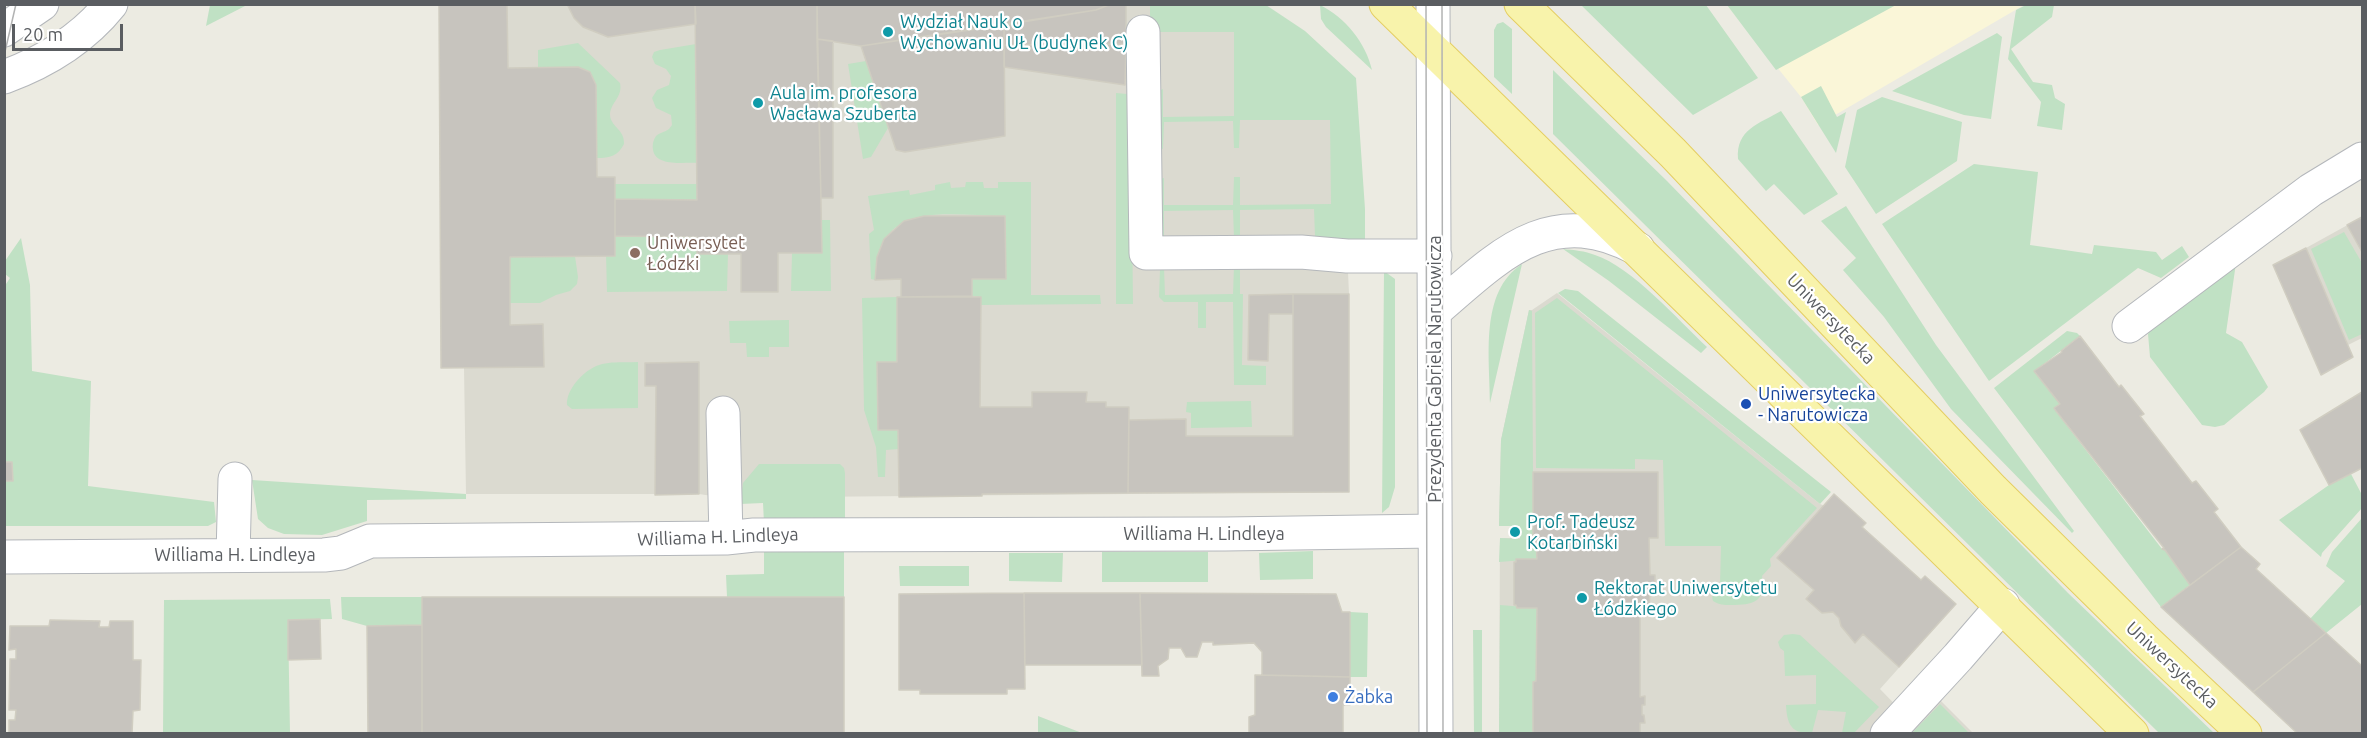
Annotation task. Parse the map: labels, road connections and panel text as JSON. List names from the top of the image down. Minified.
{"streets":{"main road":["Uniwersytecka"],"street":["Prezydenta Gabriela Narutowicza","Williama H. Lindleya"]},"crossings":[["Prezydenta Gabriela Narutowicza","Williama H. Lindleya"]],"places":["Wydział Nauk o Wychowaniu UŁ (budynek C)","Aula im. profesora Wacława Szuberta","Uniwersytet Łódzki","Uniwersytecka - Narutowicza","Prof. Tadeusz Kotarbiński","Rektorat Uniwersytetu Łódzkiego","Żabka"],"scale_bar":"20 m"}
